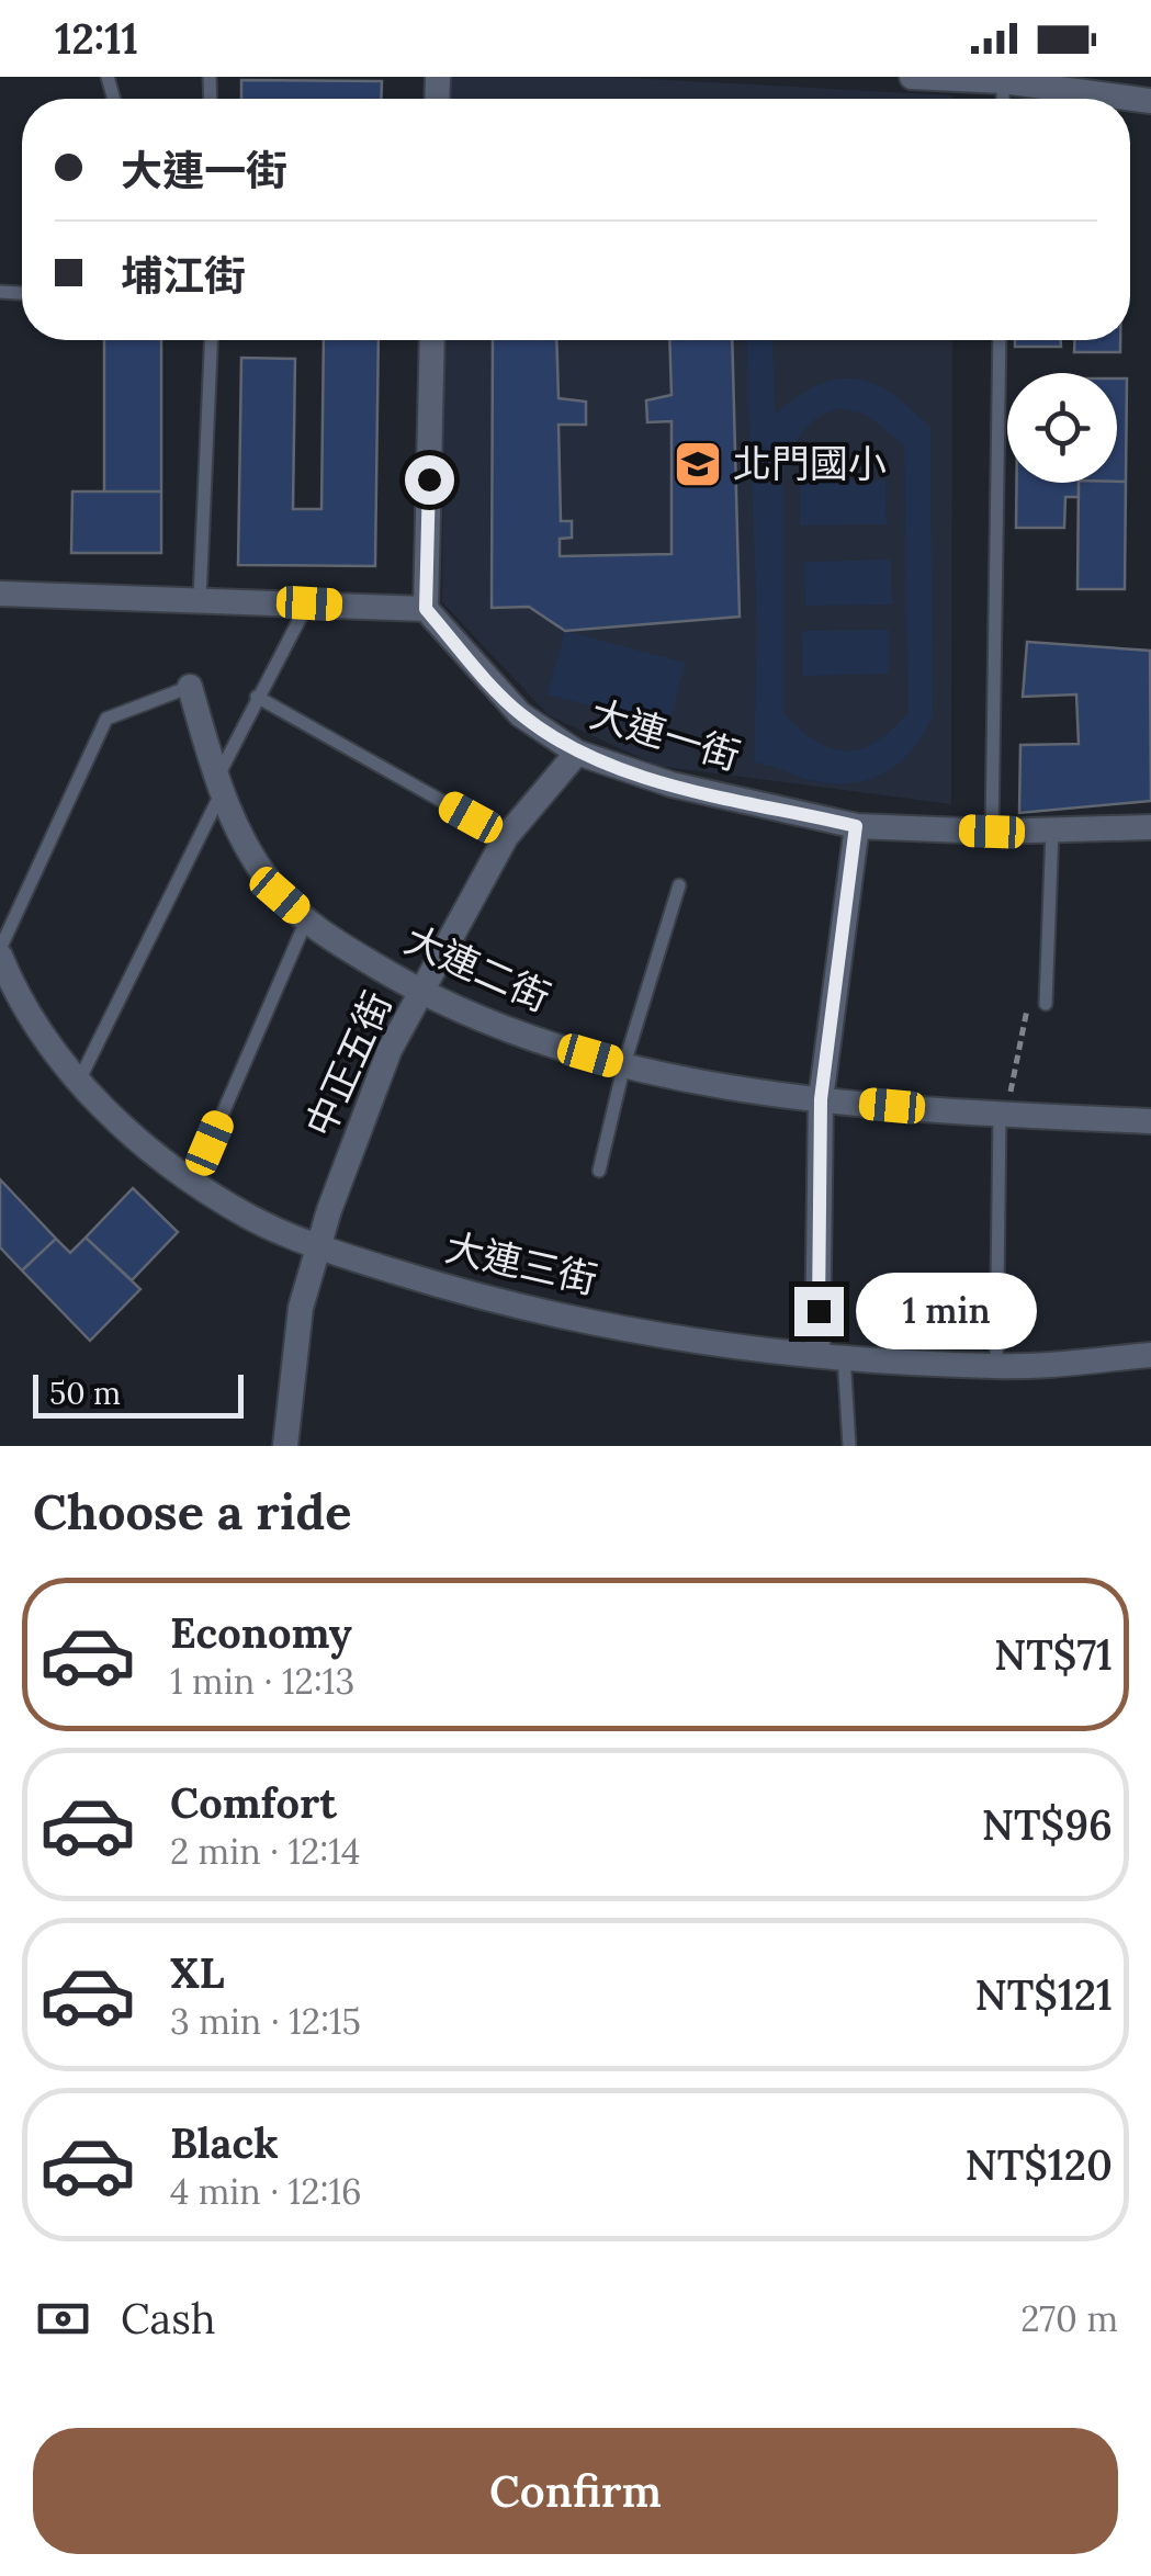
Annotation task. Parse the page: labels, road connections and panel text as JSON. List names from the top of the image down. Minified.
{"streets":{"street":["大連一街","大連二街","中正五街","大連三街"]},"crossings":[["大連一街","中正五街"],["大連二街","中正五街"],["中正五街","大連三街"]],"places":{"school or university":["北門國小"]},"scale_bar":"50 m","page":{"status":"12:11","banner":["大連一街","埔江街"],"bubble":"1 min","scale":"50 m","heading":"Choose a ride","list":[{"name":"Economy","note":"1 min · 12:13","value":"NT$71"},{"name":"Comfort","note":"2 min · 12:14","value":"NT$96"},{"name":"XL","note":"3 min · 12:15","value":"NT$121"},{"name":"Black","note":"4 min · 12:16","value":"NT$120"}],"pay":["Cash","270 m"],"buttons":"Confirm"}}
